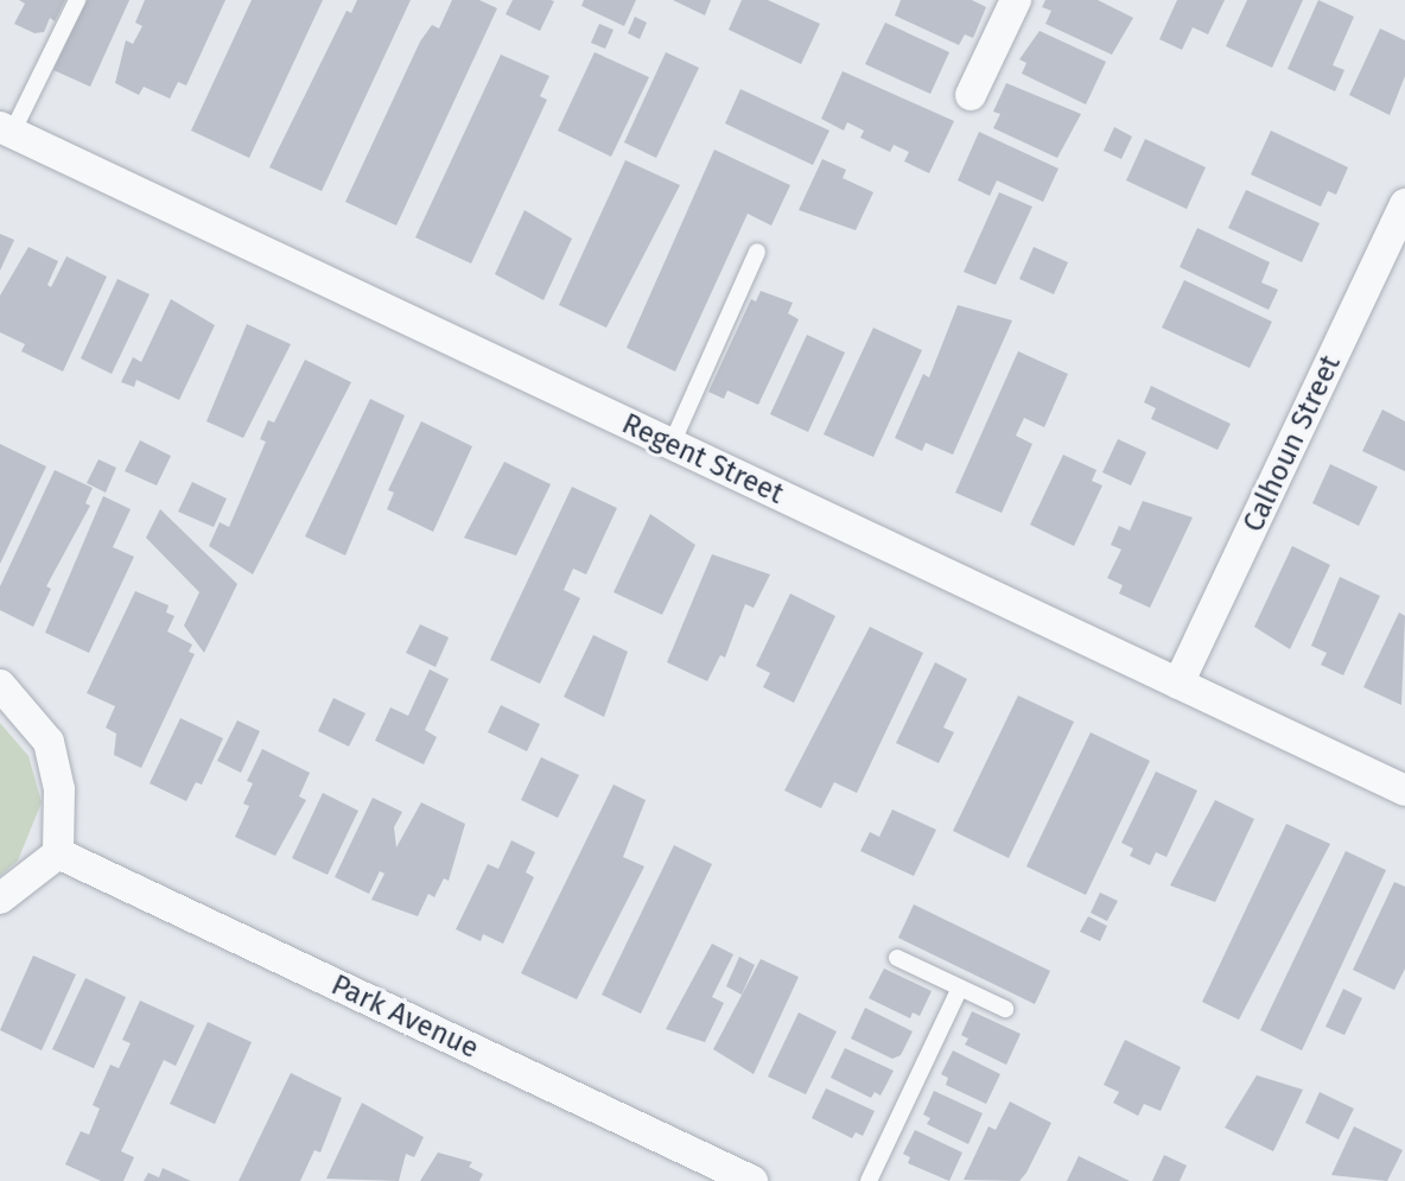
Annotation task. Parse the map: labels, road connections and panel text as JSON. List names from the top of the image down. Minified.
{"streets":{"street":["Calhoun Street","Regent Street","Park Avenue"]},"crossings":[["Calhoun Street","Regent Street"]]}
